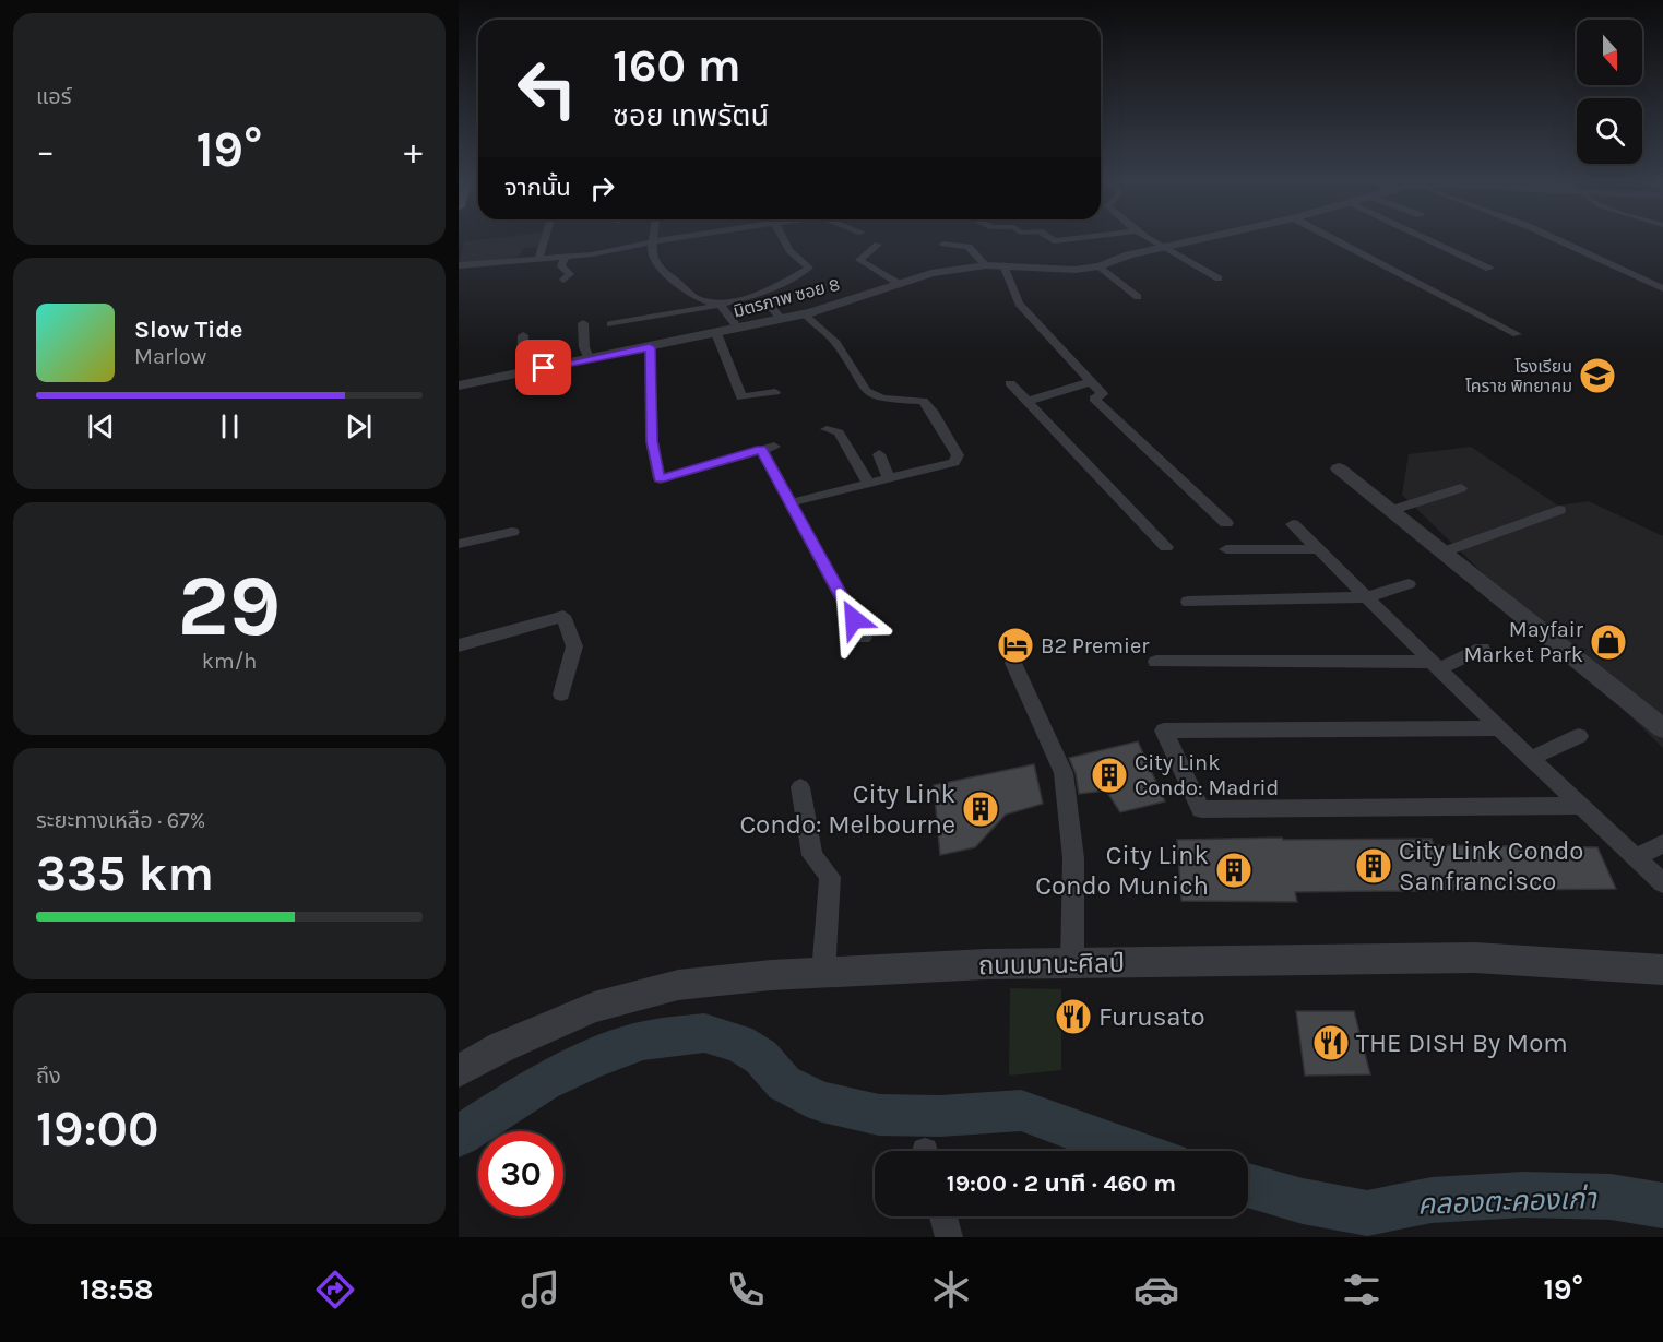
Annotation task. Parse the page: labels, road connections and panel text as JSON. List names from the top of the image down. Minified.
{"streets":{"street":["มิตรภาพ ซอย 8","ถนนมานะศิลป์"]},"water":["คลองตะคองเก่า"],"places":{"school or university":["โรงเรียน โคราช พิทยาคม"],"shop":["Mayfair Market Park"],"hotel":["B2 Premier"],"building":["City Link Condo: Madrid","City Link Condo: Melbourne","City Link Condo Sanfrancisco","City Link Condo Munich"],"restaurant":["Furusato","THE DISH By Mom"]},"north":"bottom","page":{"tile":["แอร์",["29","km/h"],["ระยะทางเหลือ · 67%","335 km"],["ถึง","19:00"]],"turn":["160 m","ซอย เทพรัตน์"],"heat":["−","19°","+"],"then":"จากนั้น","song":["Slow Tide","Marlow"],"limit":"30","trip":"19:00 · 2 นาที · 460 m","tabs":["18:58","19°"]}}
